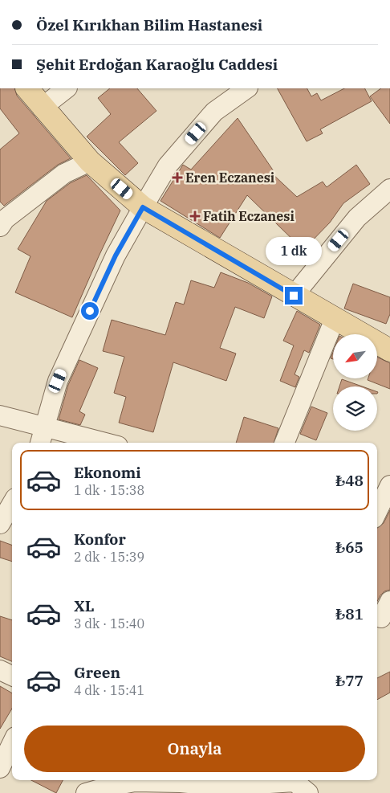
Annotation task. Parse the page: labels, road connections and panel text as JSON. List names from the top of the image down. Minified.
{"places":{"health":["Eren Eczanesi","Fatih Eczanesi"]},"north":"bottom left","page":{"banner":["Özel Kırıkhan Bilim Hastanesi","Şehit Erdoğan Karaoğlu Caddesi"],"bubble":"1 dk","list":[{"name":"Ekonomi","note":"1 dk · 15:38","value":"₺48"},{"name":"Konfor","note":"2 dk · 15:39","value":"₺65"},{"name":"XL","note":"3 dk · 15:40","value":"₺81"},{"name":"Green","note":"4 dk · 15:41","value":"₺77"}],"buttons":"Onayla"}}
